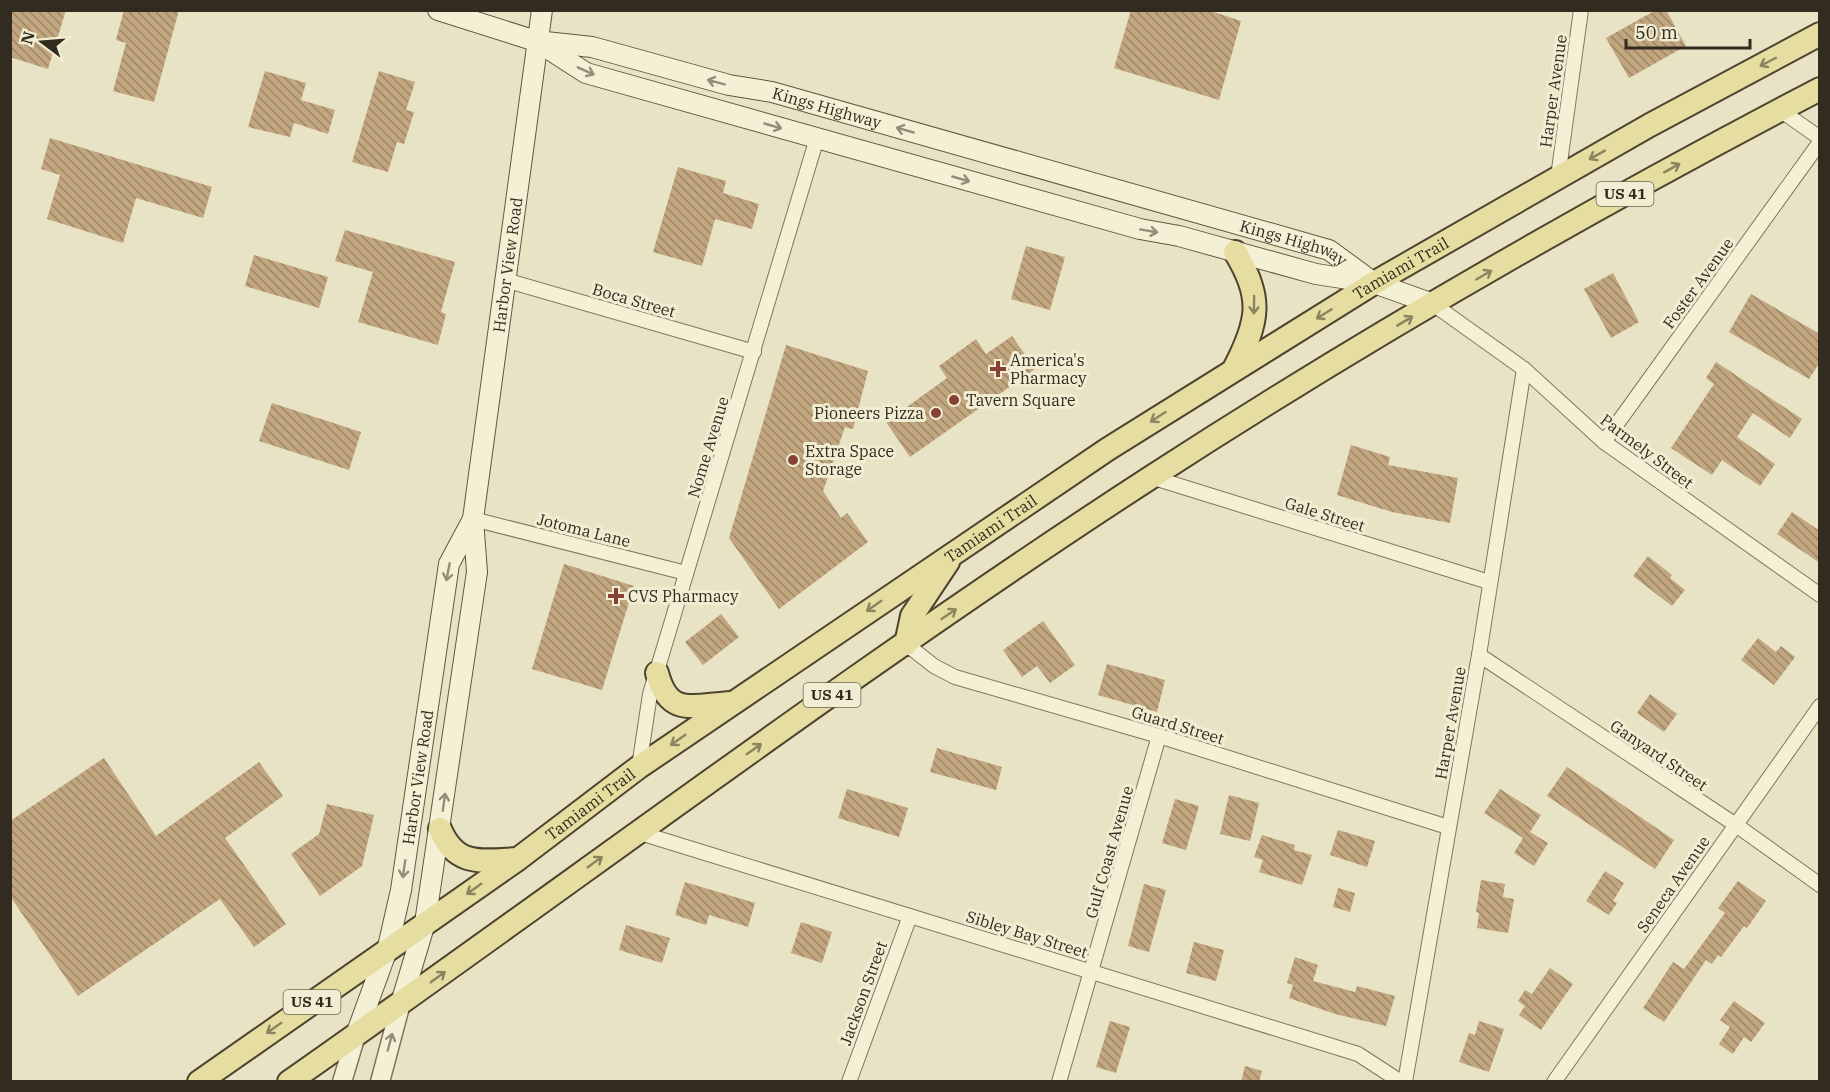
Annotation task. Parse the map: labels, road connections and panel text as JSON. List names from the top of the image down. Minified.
{"streets":{"main road":["Kings Highway","US 41","Harbor View Road","Tamiami Trail"],"street":["Harper Avenue","Foster Avenue","Boca Street","Nome Avenue","Parmely Street","Gale Street","Jotoma Lane","Guard Street","Ganyard Street","Gulf Coast Avenue","Seneca Avenue","Sibley Bay Street","Jackson Street"]},"crossings":[["Harper Avenue","Tamiami Trail"],["Harper Avenue","Parmely Street"],["Harper Avenue","Gale Street"],["Harper Avenue","Guard Street"],["Harper Avenue","Ganyard Street"],["Harper Avenue","Sibley Bay Street"],["Kings Highway","Harbor View Road"],["Kings Highway","Tamiami Trail"],["Kings Highway","Nome Avenue"],["US 41","Harbor View Road"],["US 41","Parmely Street"],["US 41","Gale Street"],["US 41","Guard Street"],["US 41","Sibley Bay Street"],["Harbor View Road","Tamiami Trail"],["Harbor View Road","Boca Street"],["Harbor View Road","Jotoma Lane"],["Tamiami Trail","Nome Avenue"],["Foster Avenue","Parmely Street"],["Boca Street","Nome Avenue"],["Nome Avenue","Jotoma Lane"],["Guard Street","Gulf Coast Avenue"],["Ganyard Street","Seneca Avenue"],["Gulf Coast Avenue","Sibley Bay Street"],["Sibley Bay Street","Jackson Street"]],"places":{"health":["America's Pharmacy","CVS Pharmacy"],"other":["Tavern Square","Pioneers Pizza","Extra Space Storage"]},"scale_bar":"50 m","north":"left"}
